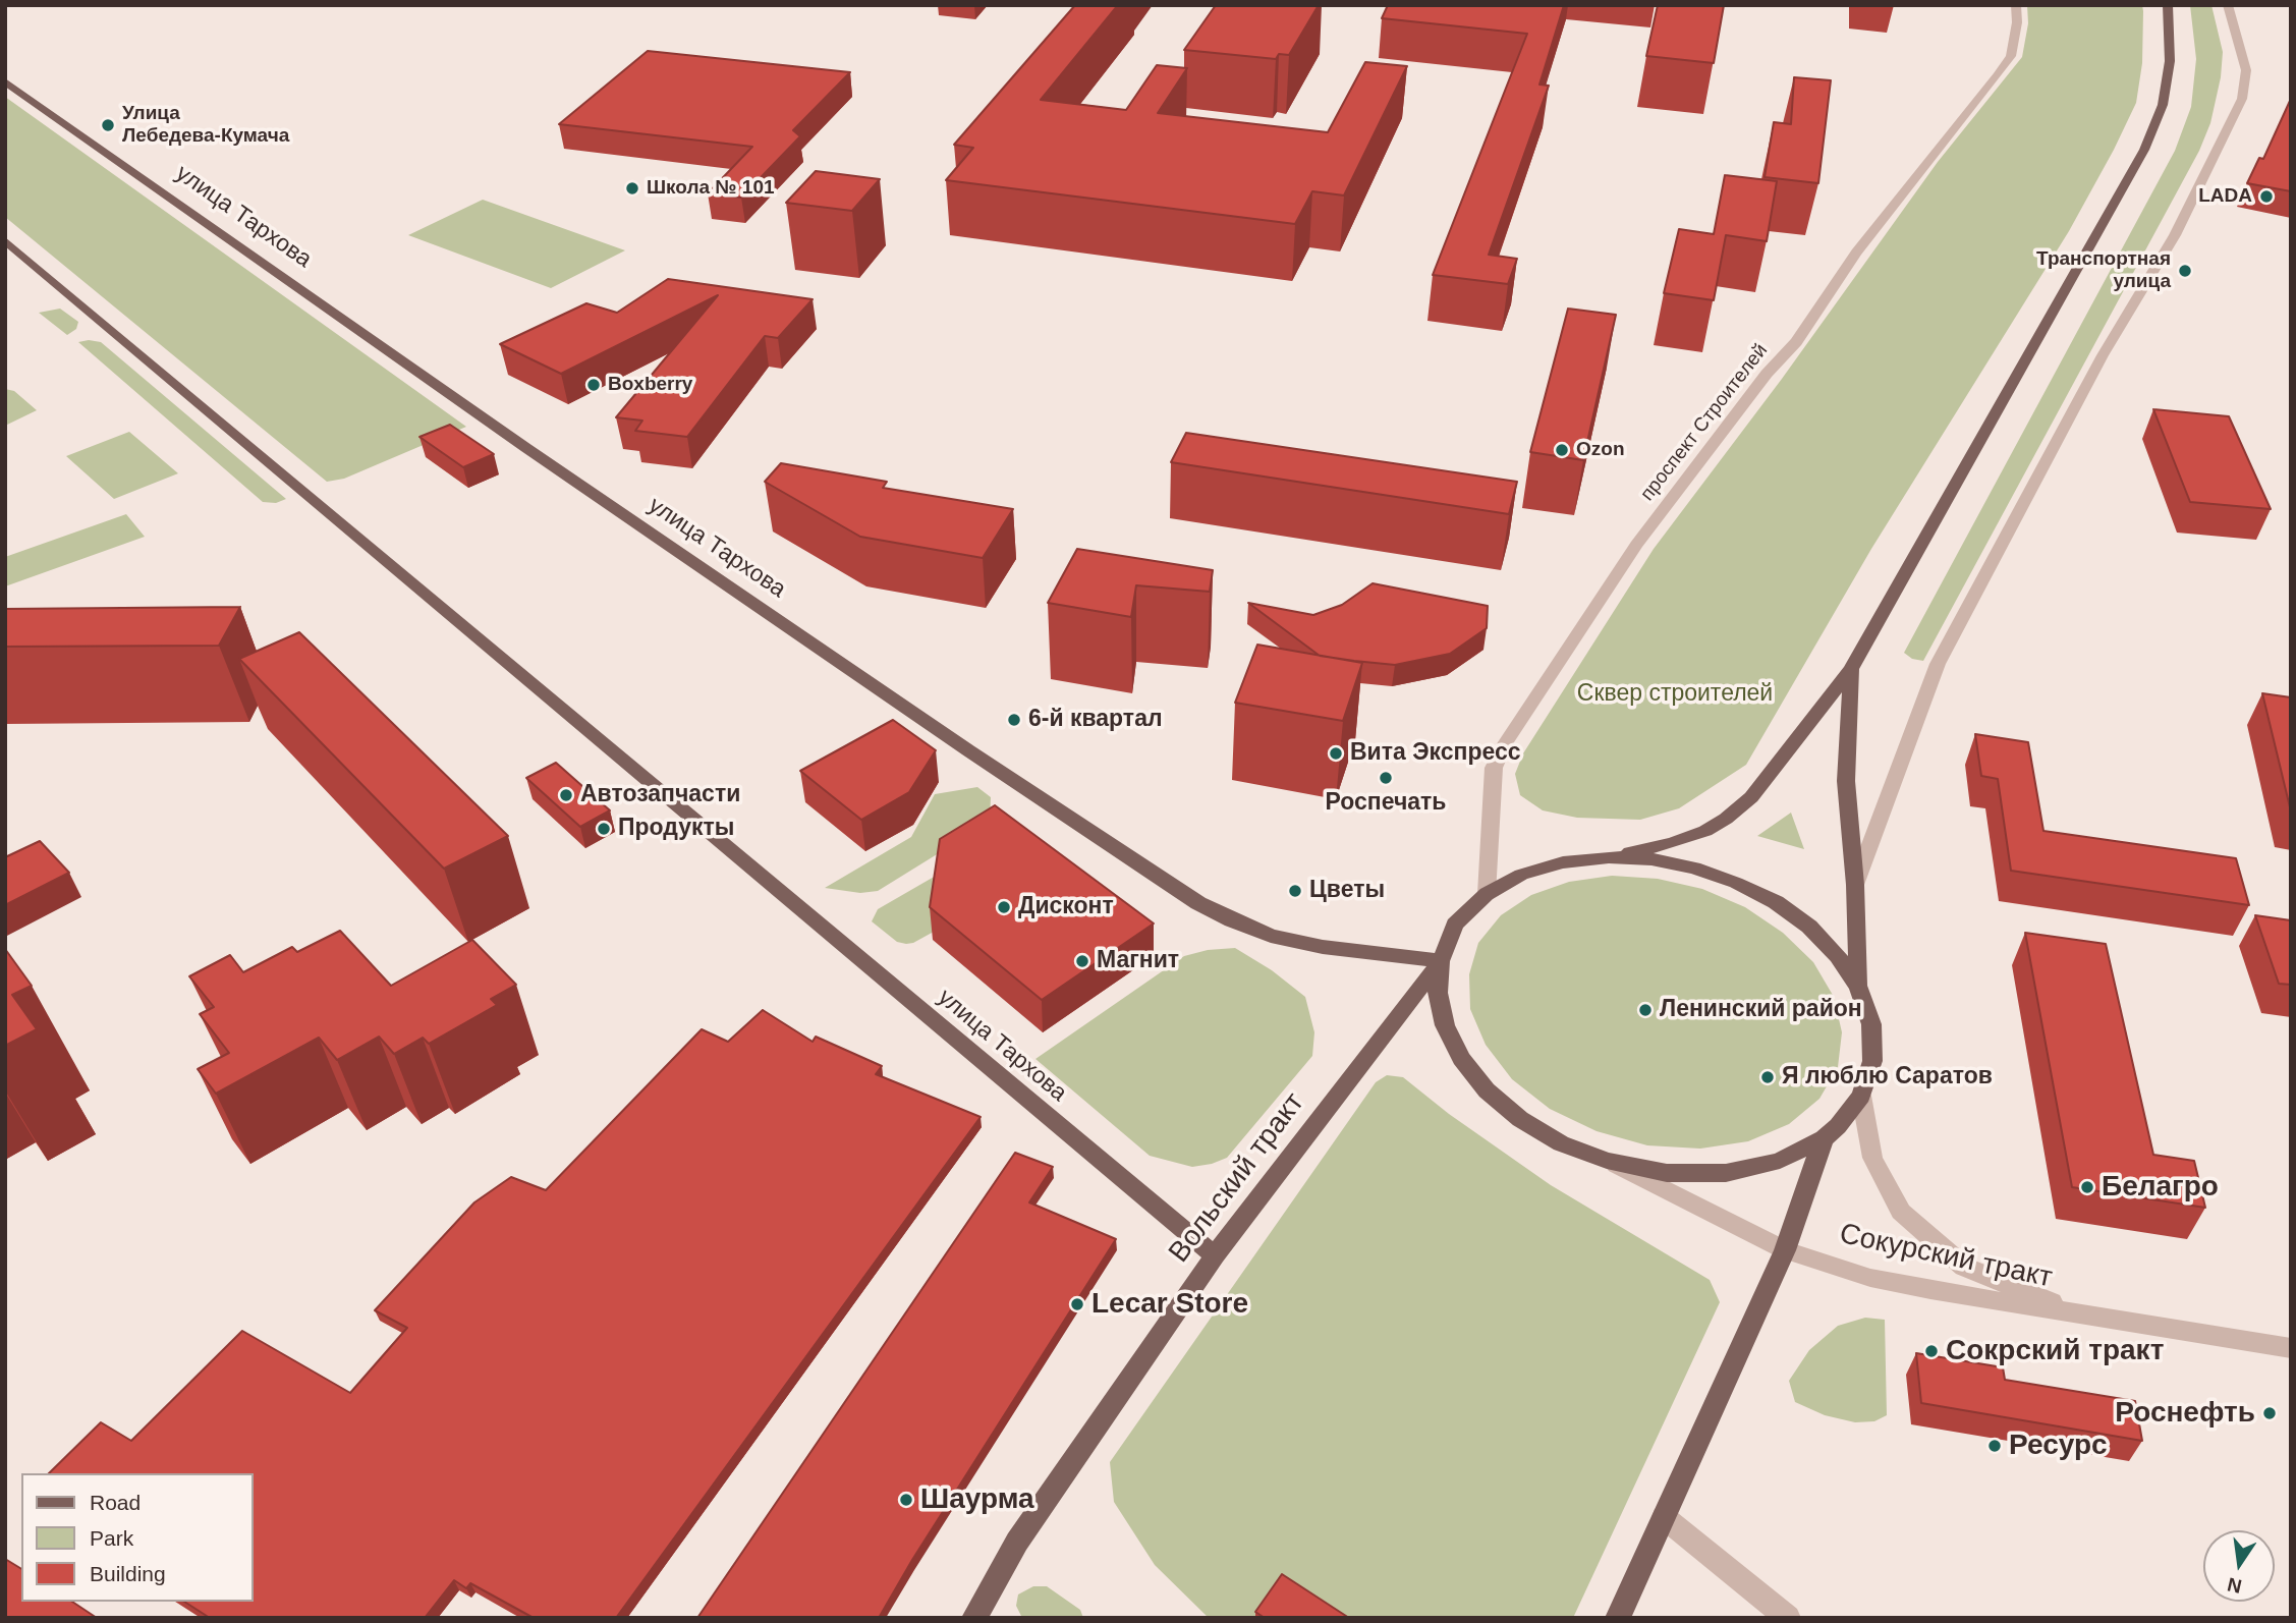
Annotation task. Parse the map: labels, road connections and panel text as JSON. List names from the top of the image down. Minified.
{"streets":{"main road":["улица Тархова","Вольский тракт"],"street":["проспект Строителей","Сокурский тракт"]},"crossings":[["улица Тархова","Вольский тракт"]],"parks":["Cквер cтроителей"],"places":["Улица Лебедева-Кумача","Школа № 101","LADA","Транспортная улица","Boxberry","Ozon","6-й квартал","Вита Экспресс","Роспечать","Автозапчасти","Продукты","Цветы","Дисконт","Магнит","Ленинский район","Я люблю Саратов","Белагро","Lecar Store","Сокрский тракт","Роснефть","Ресурс","Шаурма"],"legend":["Road","Park","Building"],"north":"bottom"}
